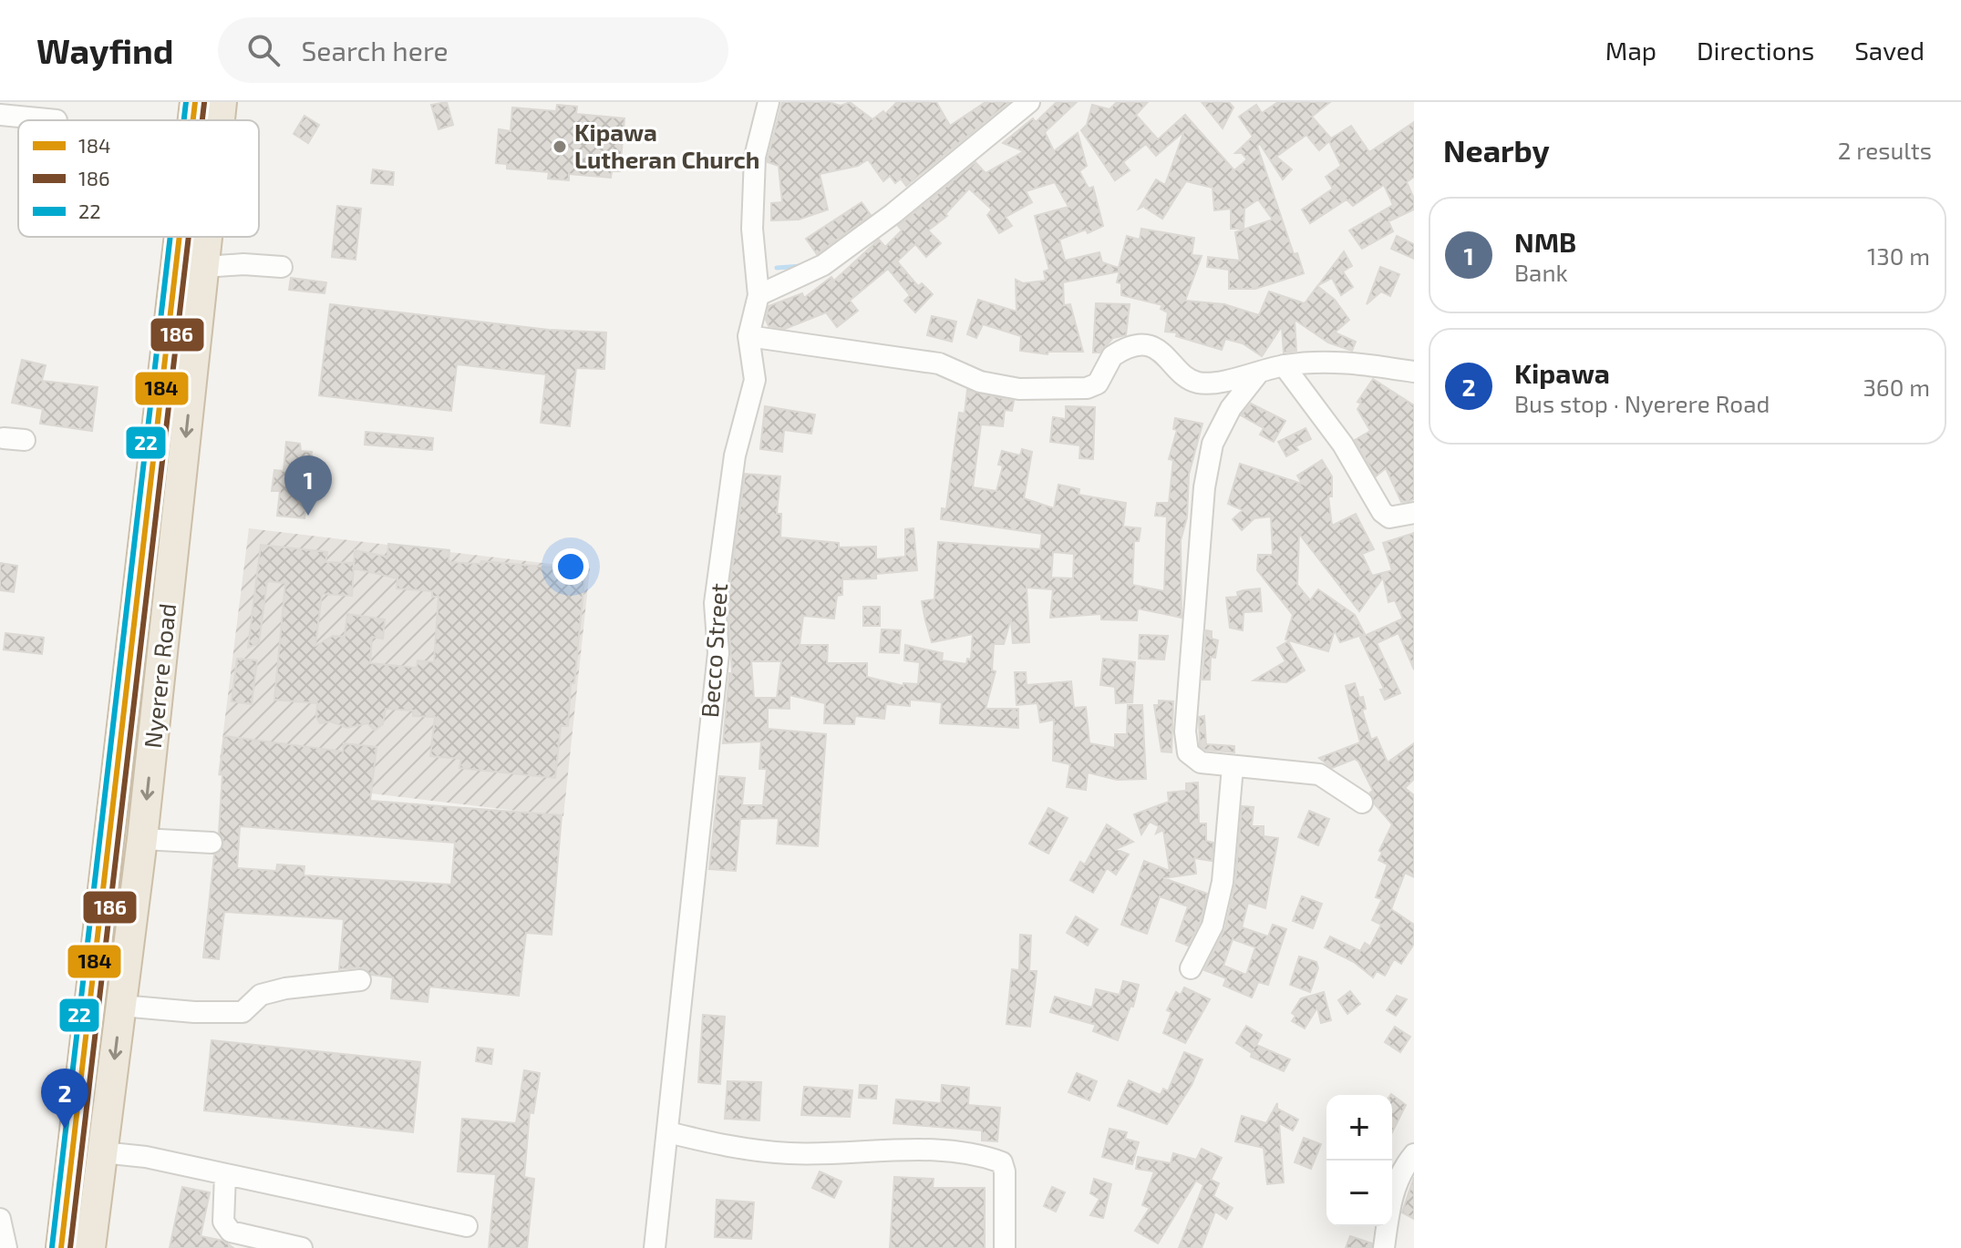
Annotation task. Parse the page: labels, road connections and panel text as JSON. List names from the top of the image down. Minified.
{"streets":{"highway":["Nyerere Road"],"street":["Becco Street"]},"places":["Kipawa Lutheran Church"],"lines":["transit line 184","transit line 22","transit line 186"],"legend":["184","186","22"],"page":{"header":"Wayfind","search":"Search here","nav":["Map","Directions","Saved"],"heading":["Nearby","2 results"],"list":[{"mark":"1","name":"NMB","note":"Bank","value":"130 m"},{"mark":"2","name":"Kipawa","note":"Bus stop · Nyerere Road","value":"360 m"}],"pins":["1","2"],"map_buttons":["+","−"]}}
